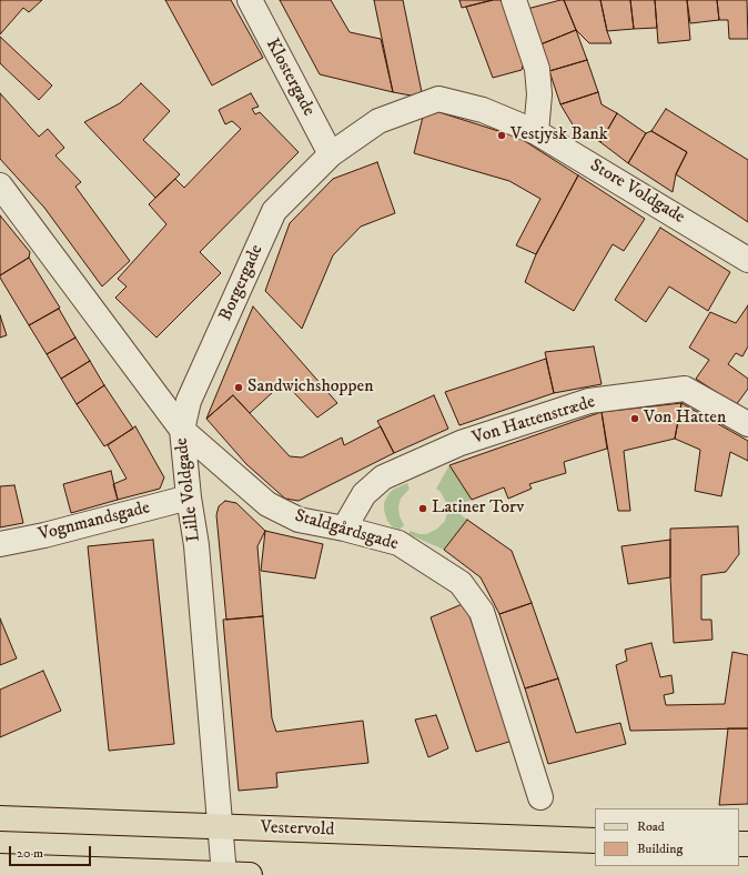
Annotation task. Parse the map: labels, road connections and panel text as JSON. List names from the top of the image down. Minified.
{"streets":{"main road":["Vestervold"],"street":["Klostergade","Store Voldgade","Borgergade","Von Hattenstræde","Lille Voldgade","Vognmandsgade","Staldgårdsgade"]},"crossings":[["Klostergade","Store Voldgade"],["Klostergade","Borgergade"],["Store Voldgade","Borgergade"],["Borgergade","Lille Voldgade"],["Borgergade","Staldgårdsgade"],["Von Hattenstræde","Staldgårdsgade"],["Lille Voldgade","Vognmandsgade"],["Lille Voldgade","Staldgårdsgade"],["Lille Voldgade","Vestervold"]],"places":["Vestjysk Bank","Sandwichshoppen","Von Hatten","Latiner Torv"],"legend":["Road","Building"],"scale_bar":"20 m"}
